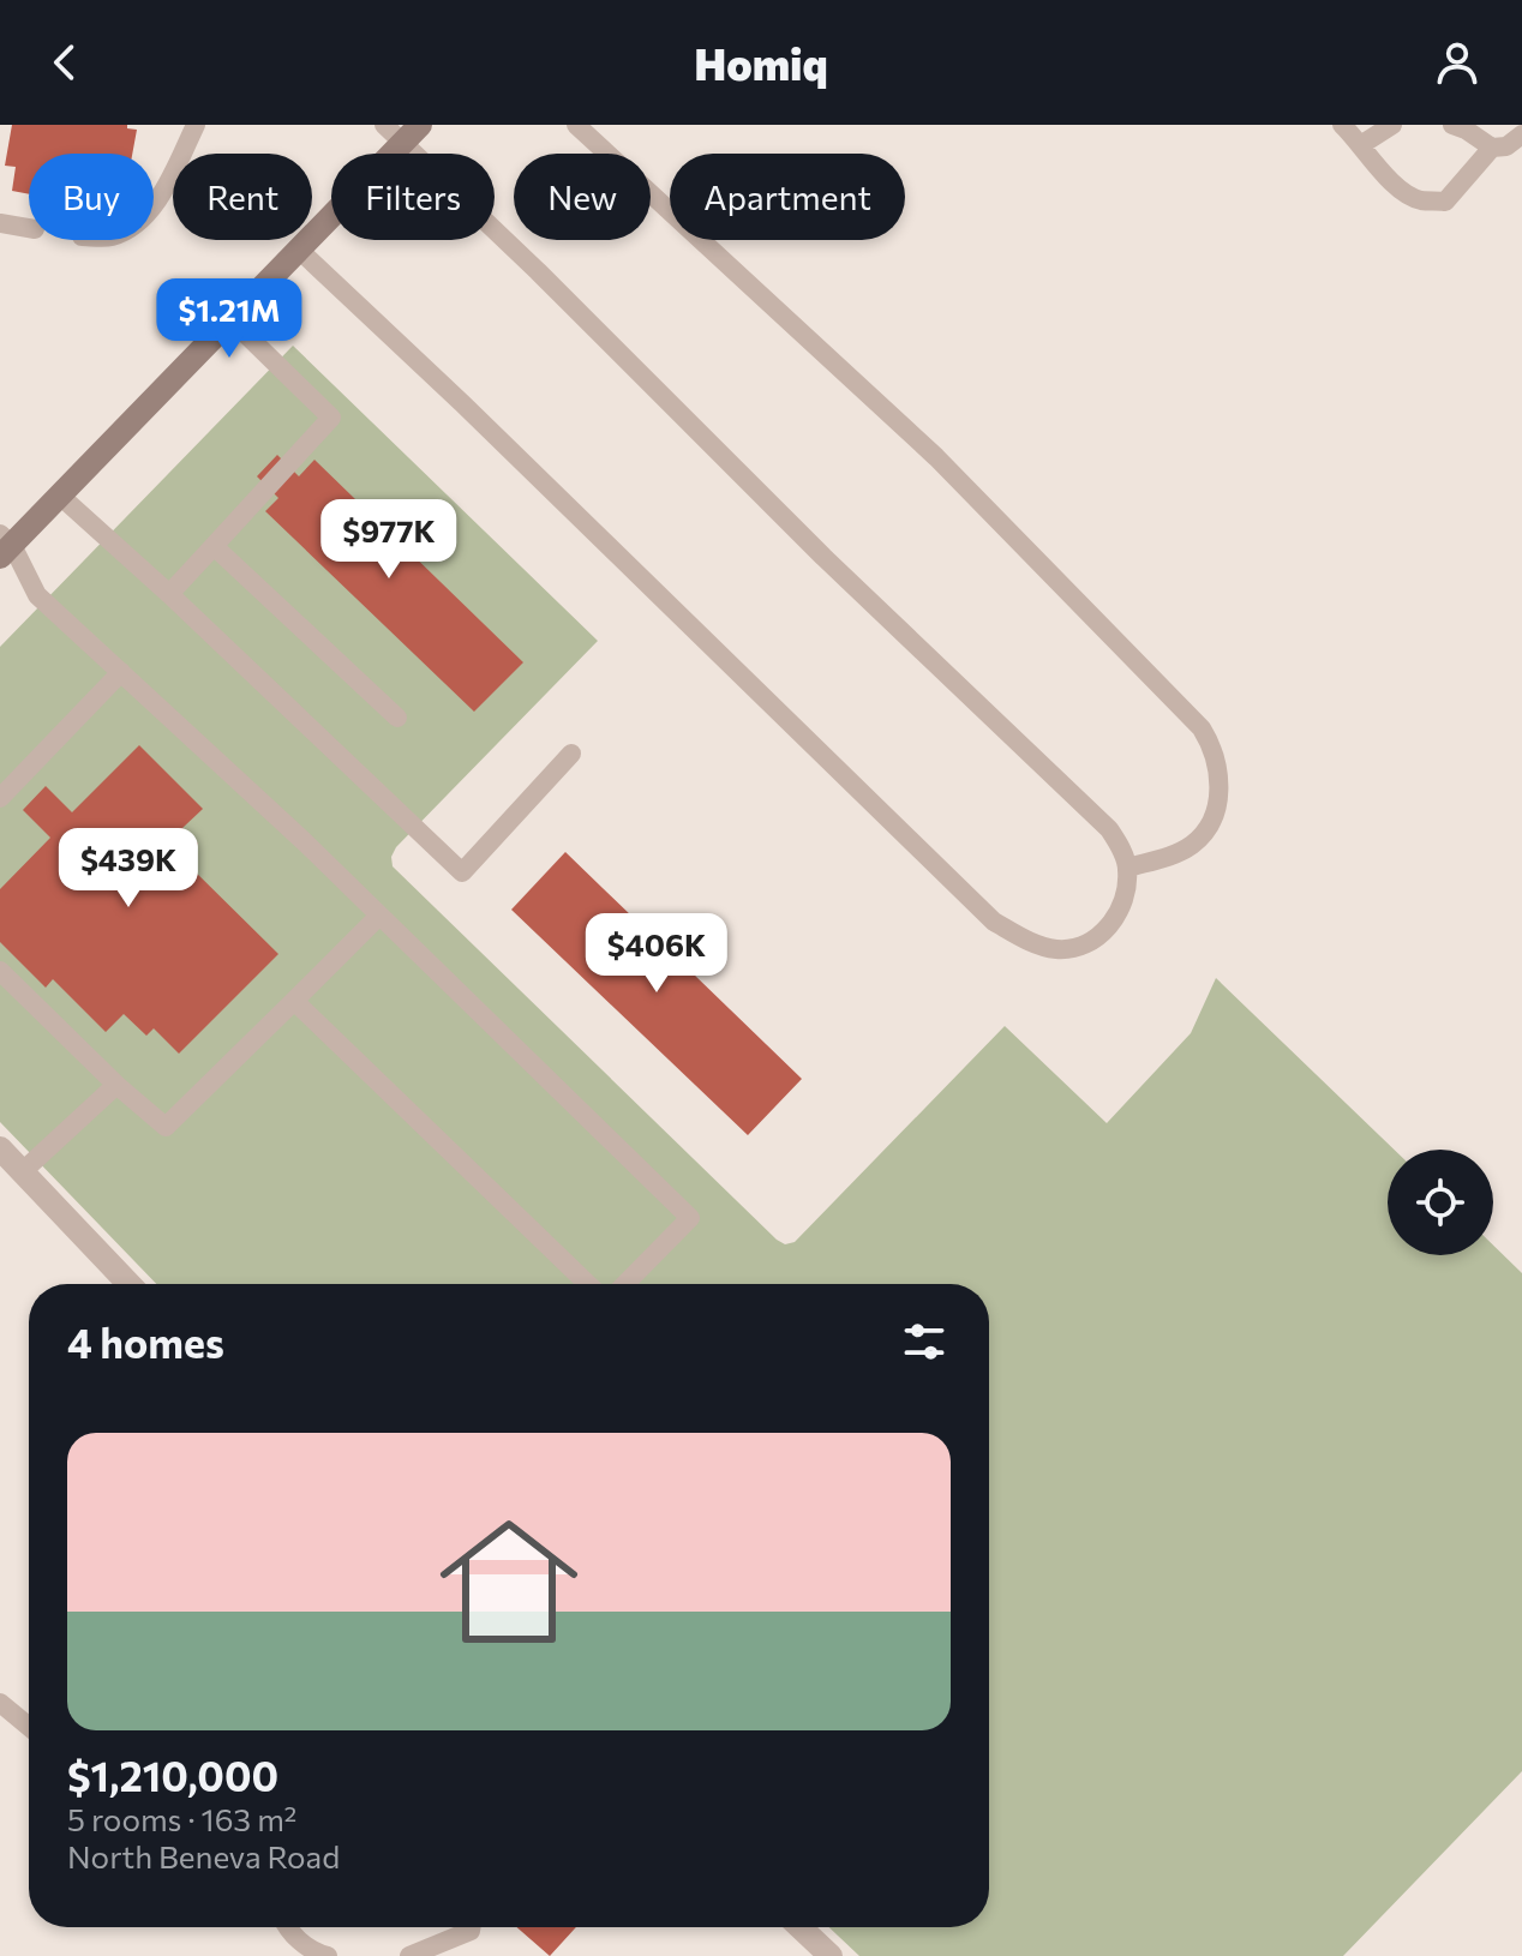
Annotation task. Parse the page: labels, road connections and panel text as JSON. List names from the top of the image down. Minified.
{"page":{"header":"Homiq","chip":["Buy","Rent","Filters","New","Apartment"],"price":["$1.21M","$977K","$439K","$406K"],"heading":"4 homes","list":[{"name":"$1,210,000","note":"5 rooms · 163 m² · North Beneva Road"}]}}
